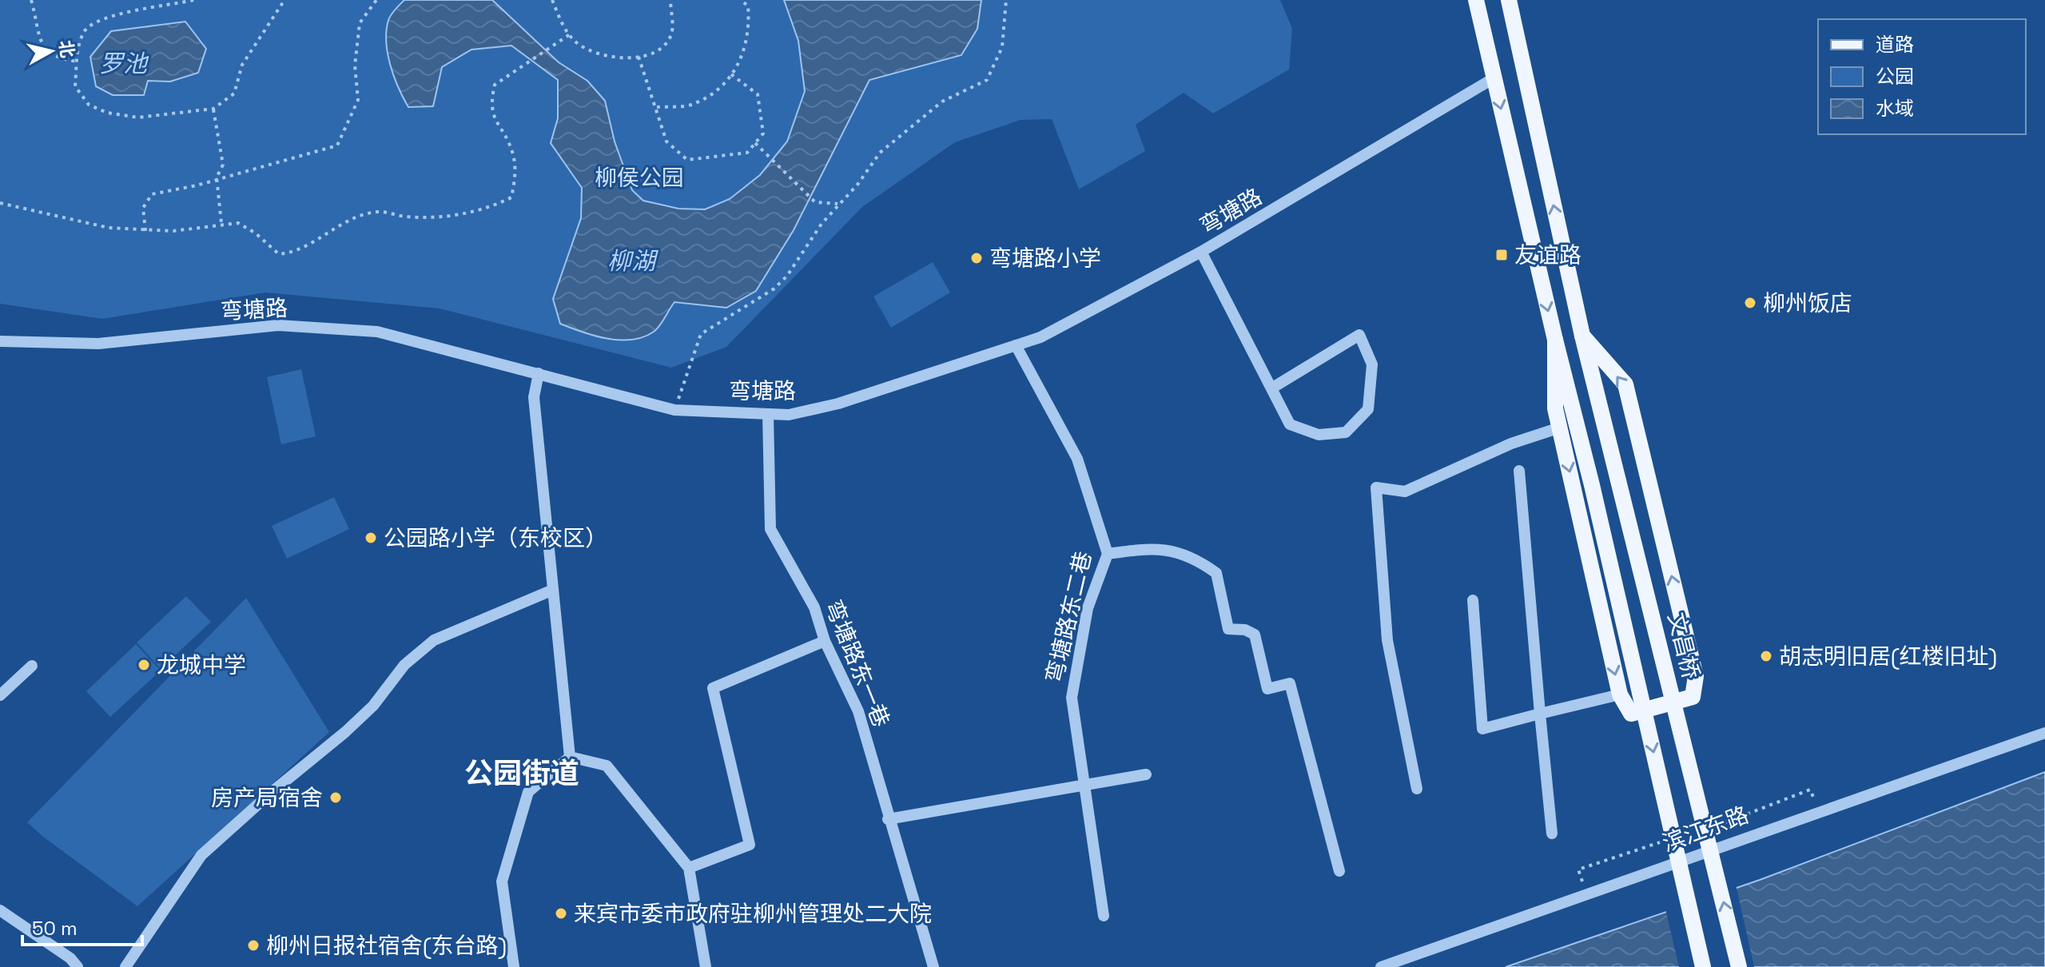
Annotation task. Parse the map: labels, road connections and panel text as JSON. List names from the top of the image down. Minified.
{"streets":{"main road":["文昌桥"],"street":["弯塘路","弯塘路东二巷","弯塘路东一巷","滨江东路"]},"crossings":[["弯塘路","弯塘路东二巷"],["弯塘路","弯塘路东一巷"]],"districts":["公园街道"],"water":["罗池","柳湖"],"parks":["柳侯公园"],"places":{"transit":["友谊路"],"other":["弯塘路小学","柳州饭店","公园路小学（东校区）","胡志明旧居(红楼旧址)","龙城中学","房产局宿舍","来宾市委市政府驻柳州管理处二大院","柳州日报社宿舍(东台路)"]},"legend":["道路","公园","水域"],"scale_bar":"50 m","north":"right"}
